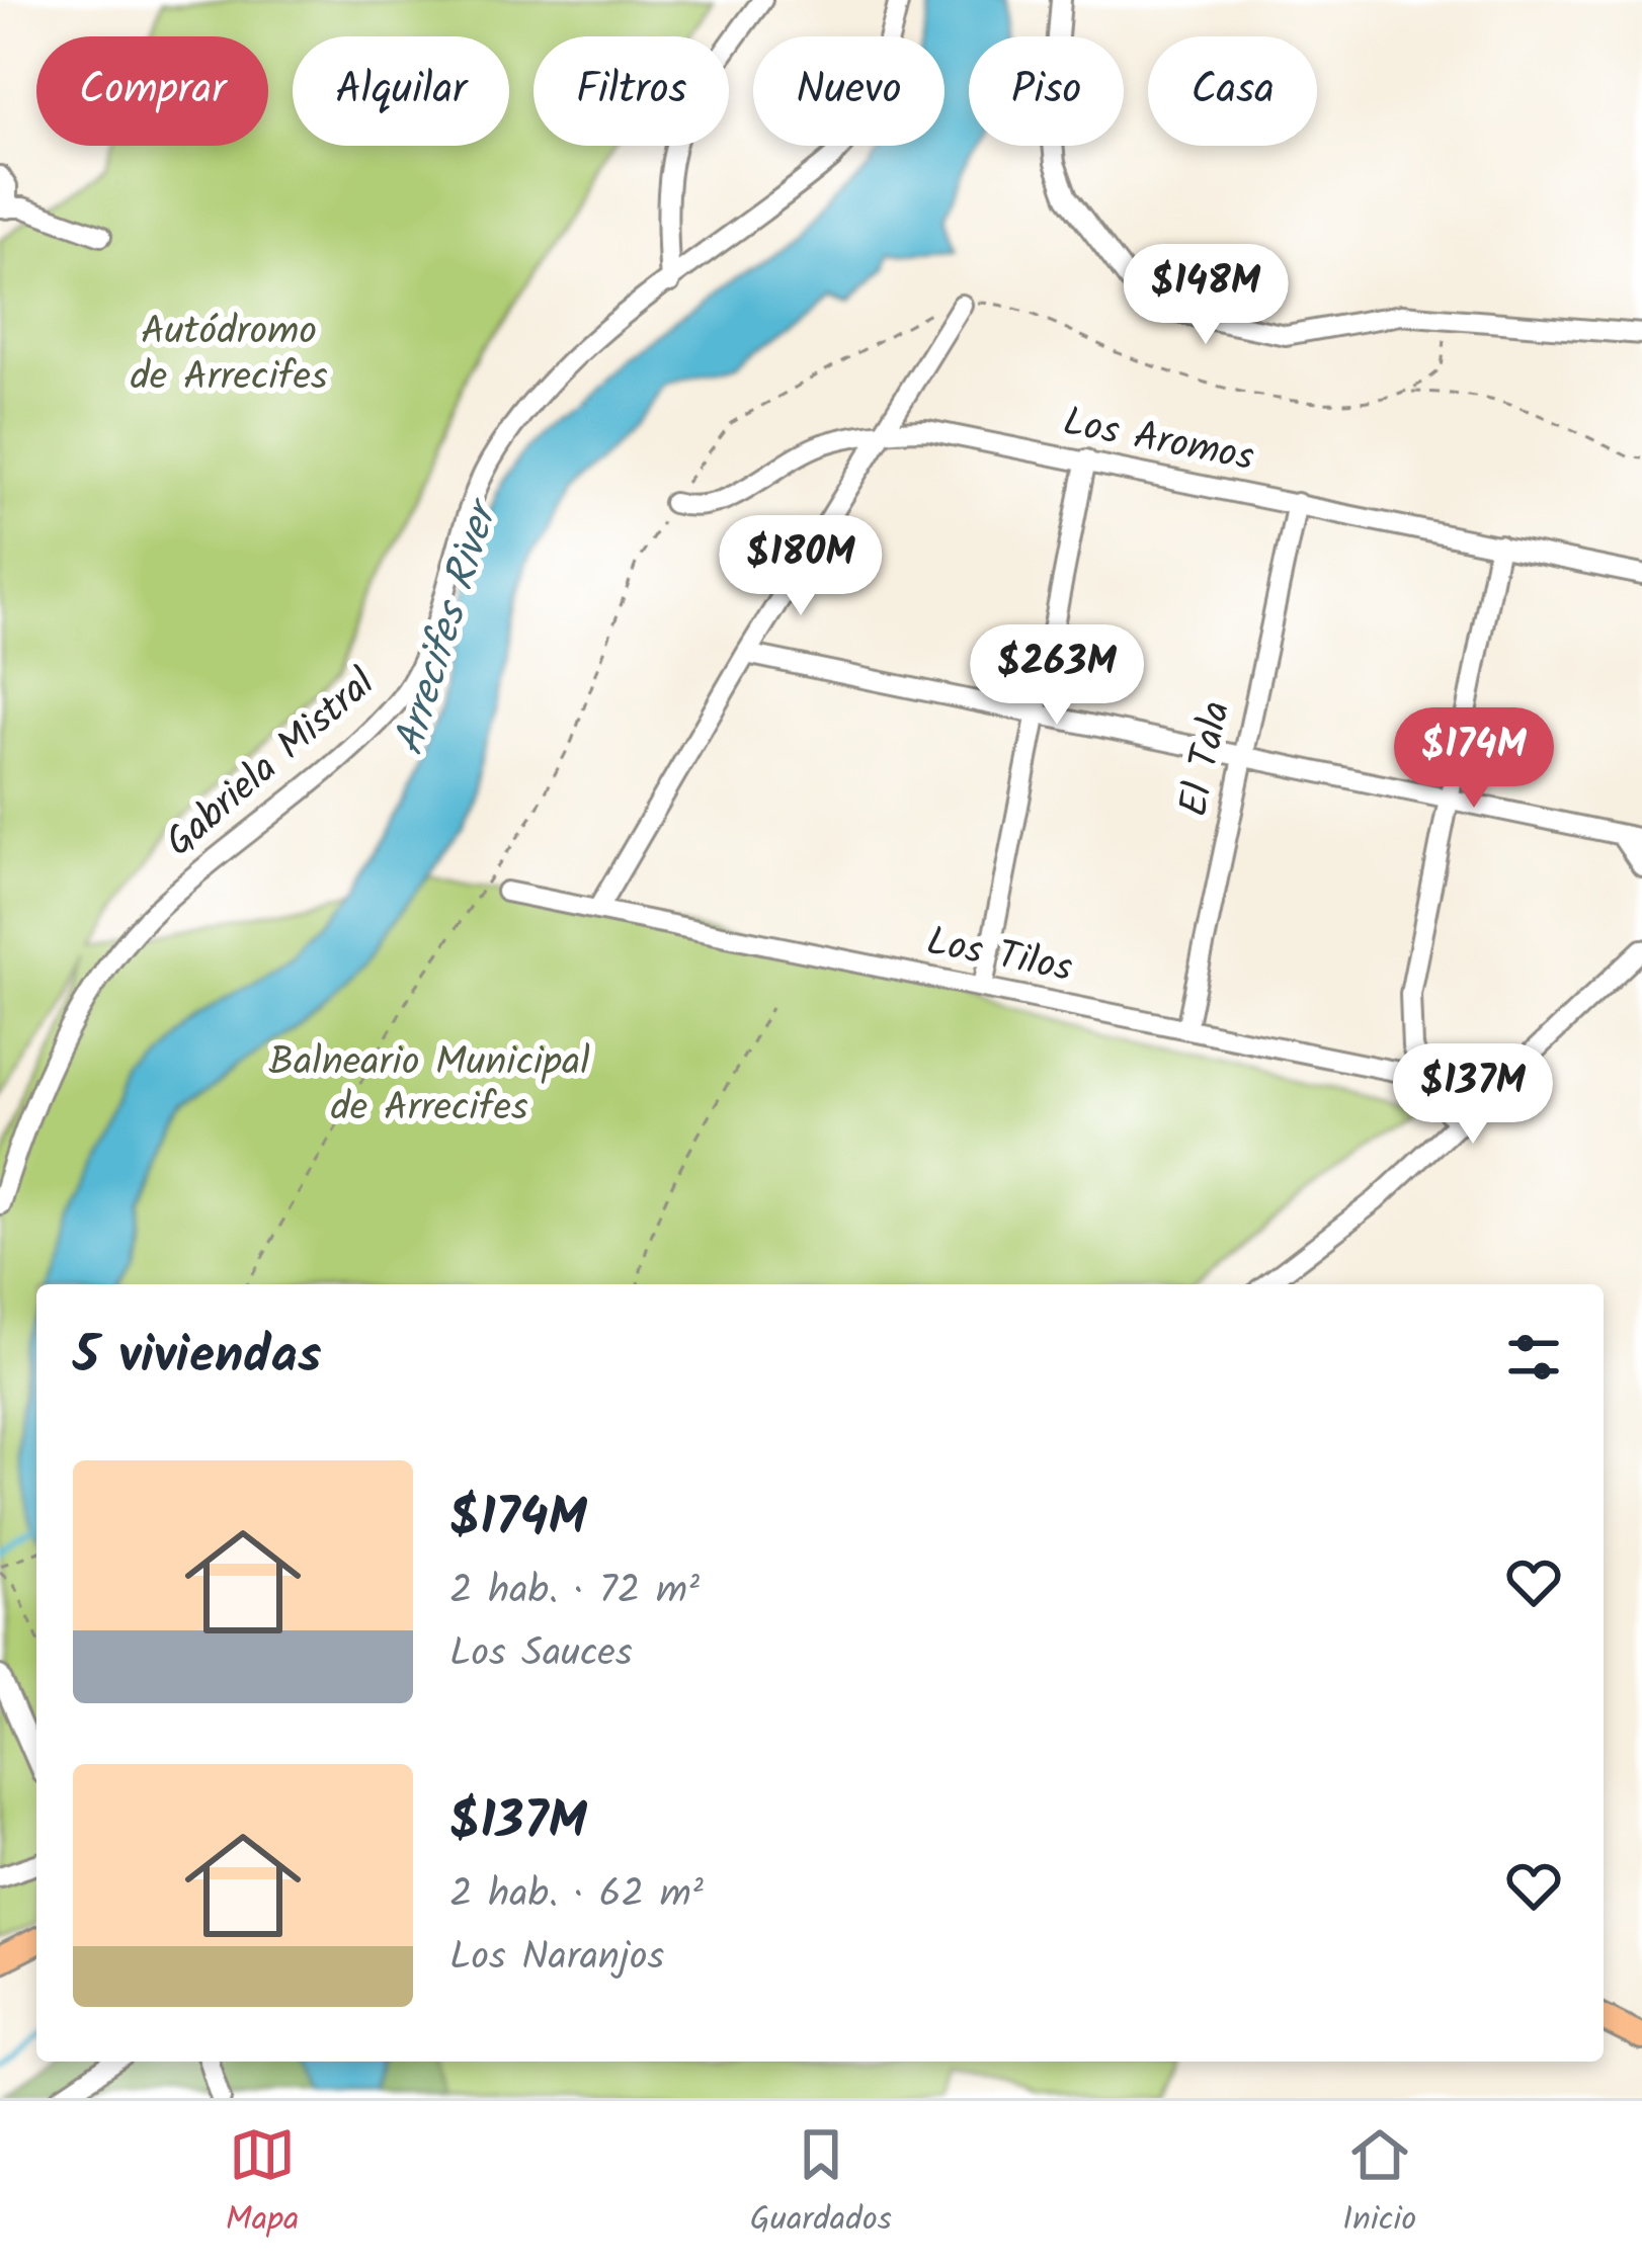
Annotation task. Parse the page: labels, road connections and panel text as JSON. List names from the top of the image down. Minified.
{"streets":{"street":["Los Aromos","El Tala","Gabriela Mistral","Los Tilos"]},"crossings":[["Los Aromos","El Tala"],["El Tala","Los Tilos"]],"water":["Arrecifes River"],"parks":["Autódromo de Arrecifes","Balneario Municipal de Arrecifes"],"page":{"chip":["Comprar","Alquilar","Filtros","Nuevo","Piso","Casa"],"price":["$148M","$180M","$263M","$174M","$137M"],"heading":"5 viviendas","list":[{"name":"$174M","note":"2 hab. · 72 m² · Los Sauces"},{"name":"$137M","note":"2 hab. · 62 m² · Los Naranjos"}],"tabs":["Mapa","Guardados","Inicio"]}}
